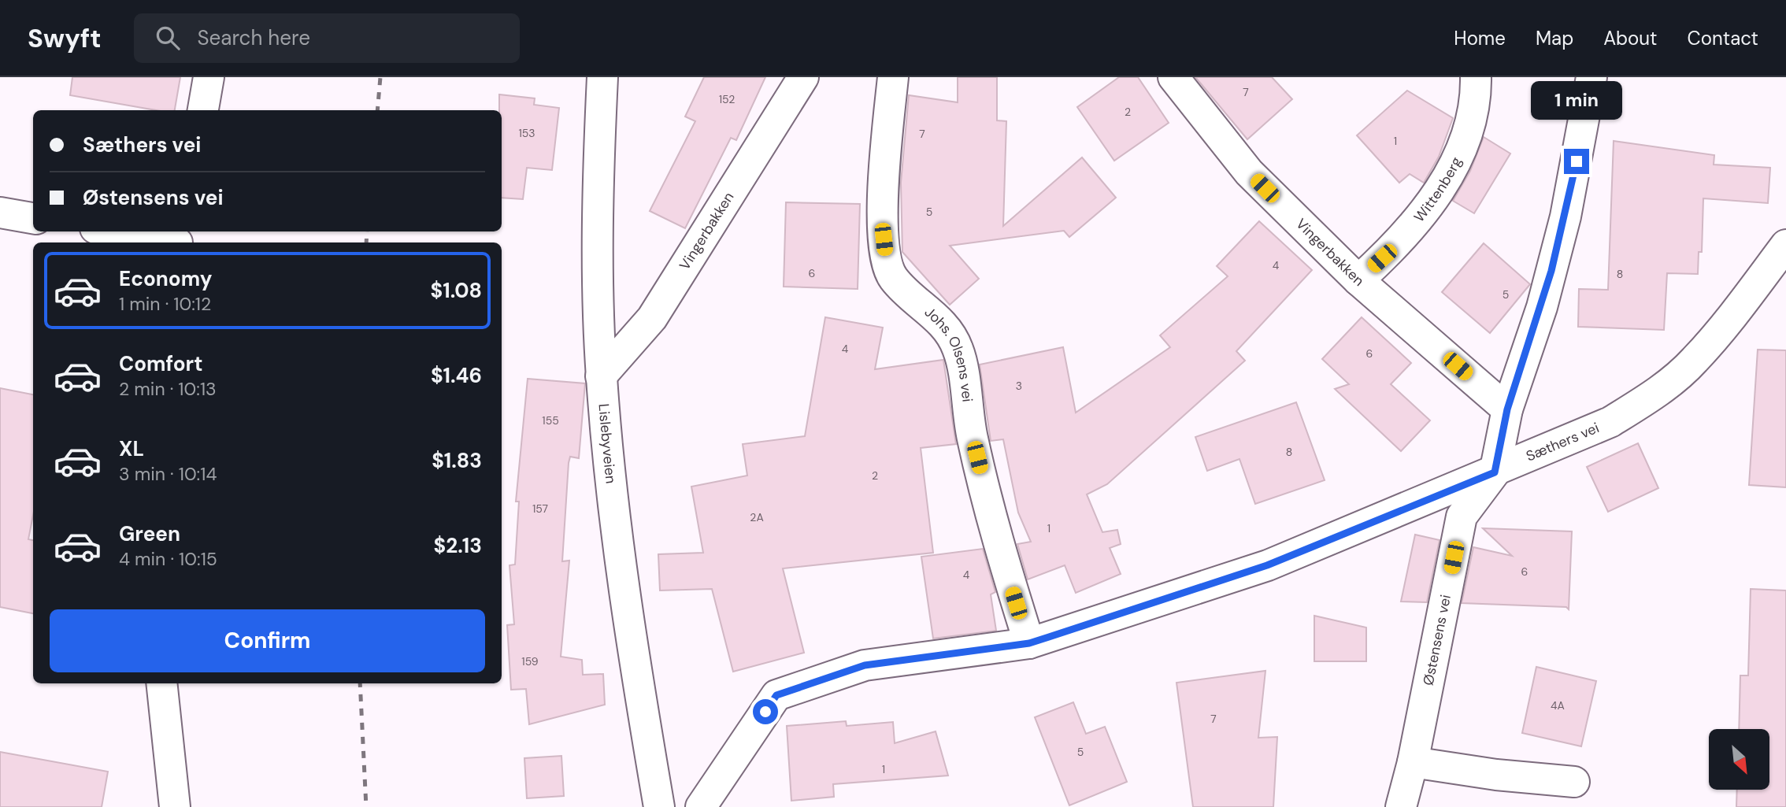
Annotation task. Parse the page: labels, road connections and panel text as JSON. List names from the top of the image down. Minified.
{"streets":{"street":["Wittenberg","Vingerbakken","Johs. Olsens vei","Sæthers vei","Lislebyveien","Østensens vei"]},"crossings":[["Wittenberg","Vingerbakken"],["Vingerbakken","Lislebyveien"],["Vingerbakken","Østensens vei"],["Johs. Olsens vei","Sæthers vei"],["Sæthers vei","Østensens vei"]],"house_numbers":["7","152","2","153","7","1","5","4","6","8","5","4","6","3","155","8","2","157","2A","1","6","4","159","4A","7","5","1"],"north":"bottom right","page":{"header":"Swyft","search":"Search here","nav":["Home","Map","About","Contact"],"bubble":"1 min","banner":["Sæthers vei","Østensens vei"],"list":[{"name":"Economy","note":"1 min · 10:12","value":"$1.08"},{"name":"Comfort","note":"2 min · 10:13","value":"$1.46"},{"name":"XL","note":"3 min · 10:14","value":"$1.83"},{"name":"Green","note":"4 min · 10:15","value":"$2.13"}],"buttons":"Confirm"}}
